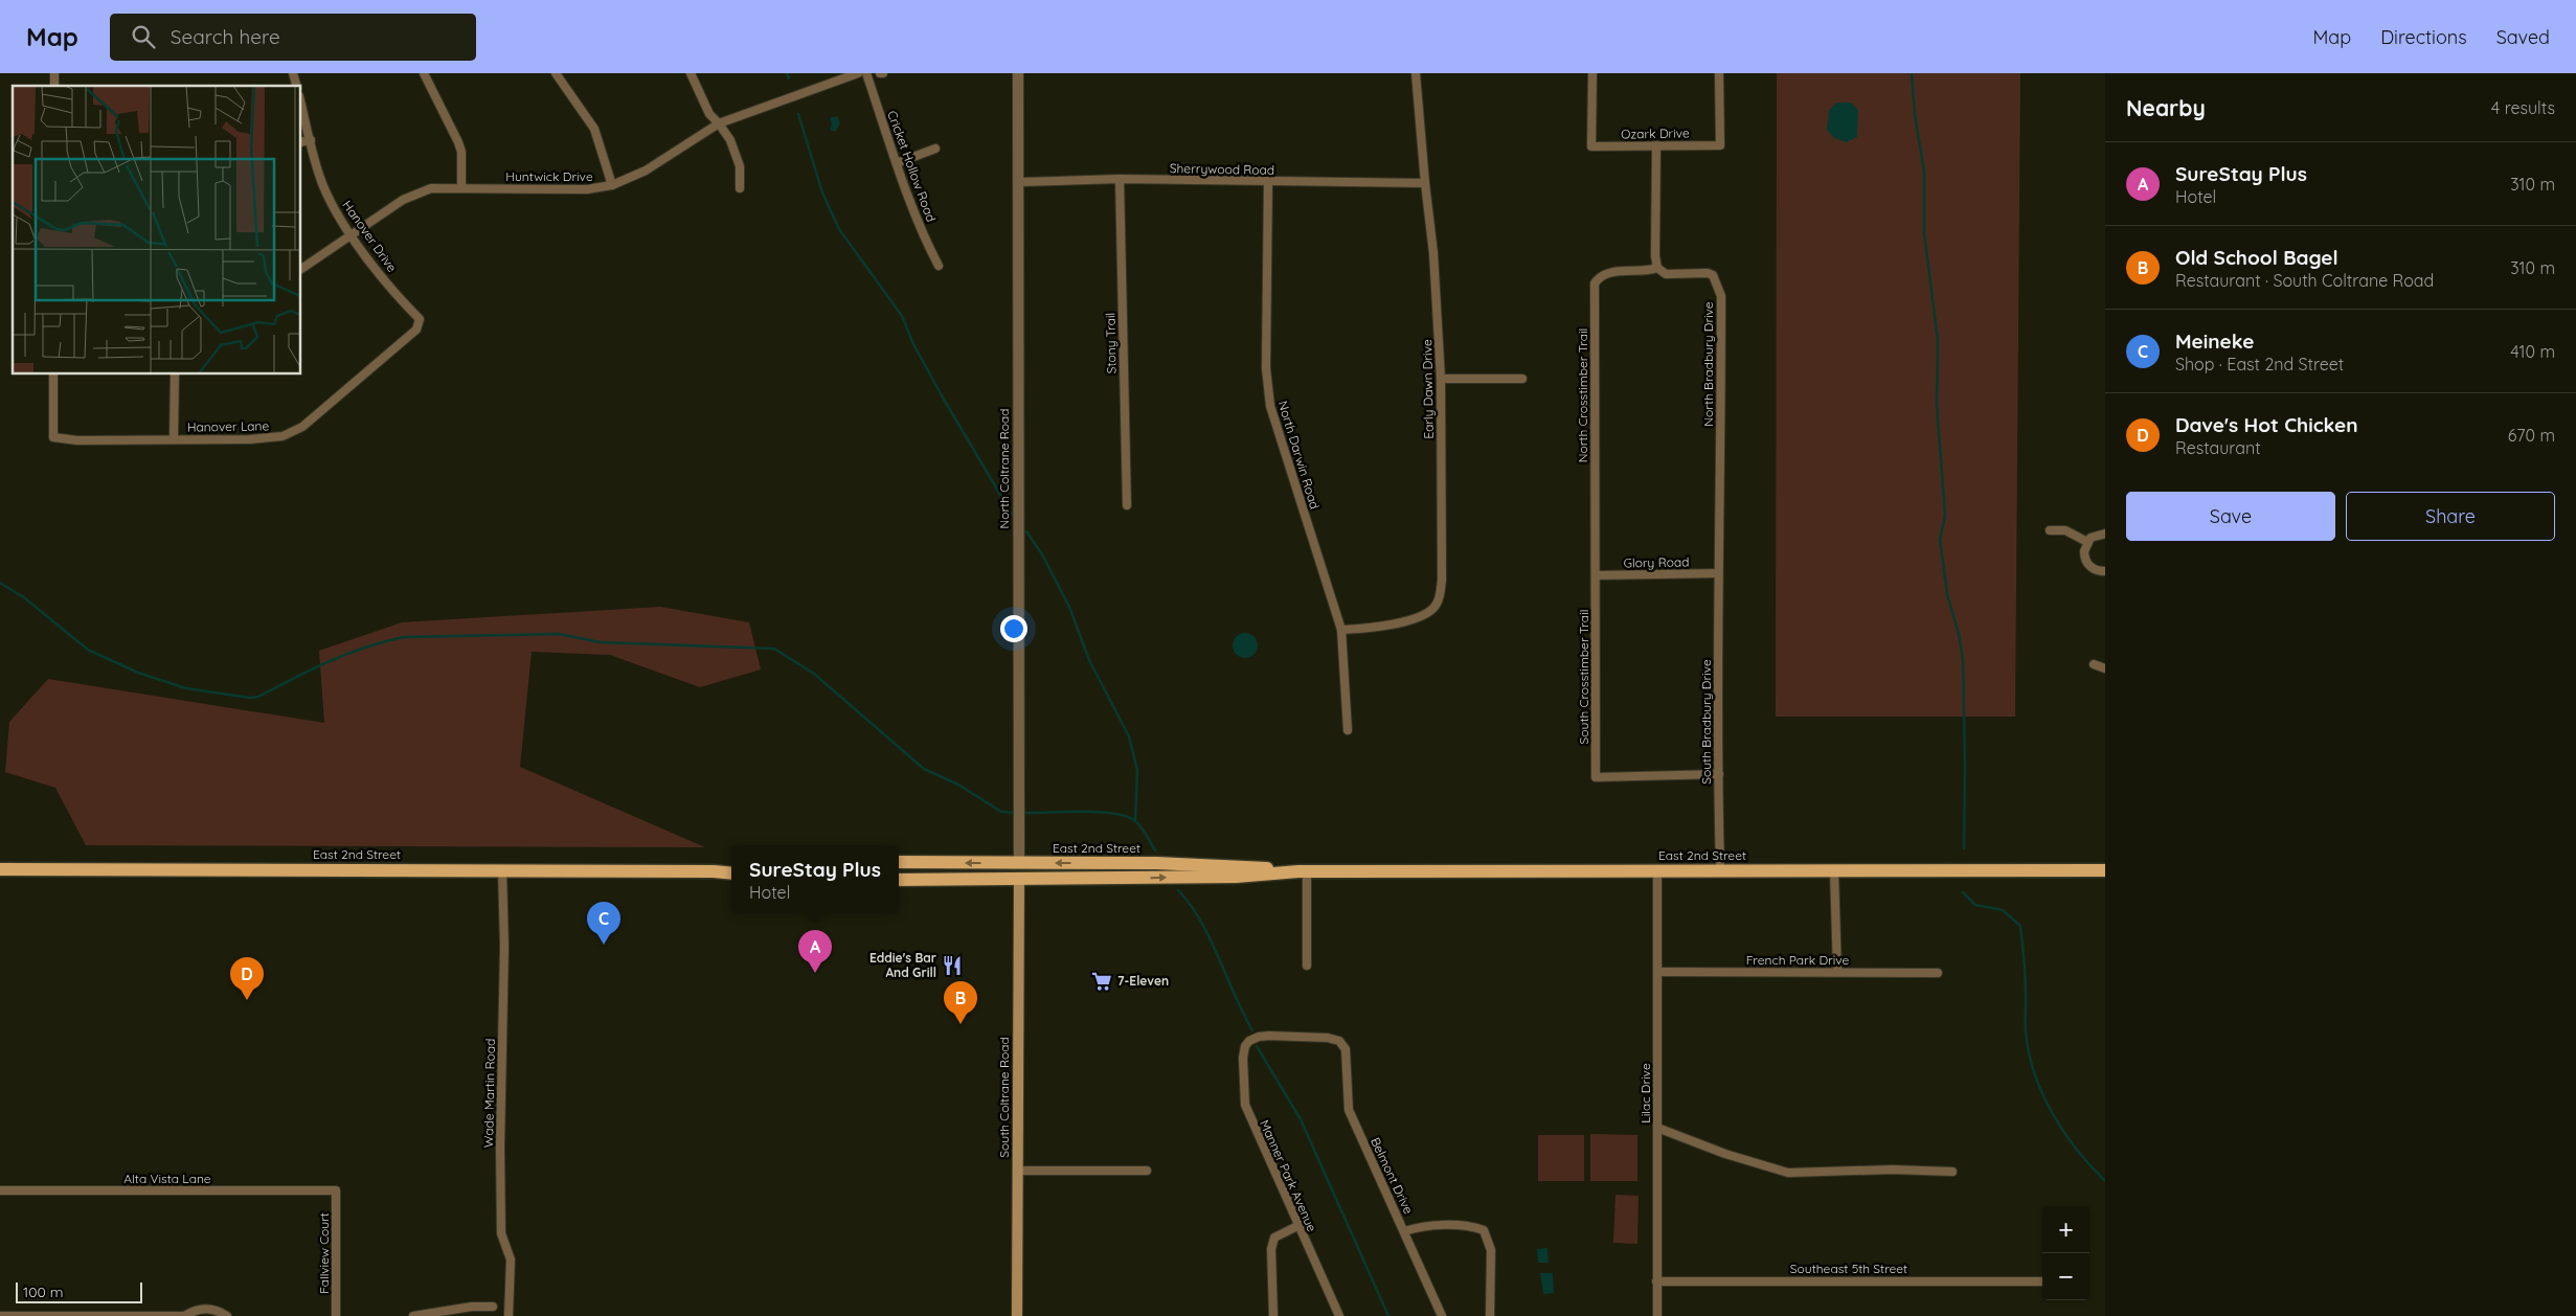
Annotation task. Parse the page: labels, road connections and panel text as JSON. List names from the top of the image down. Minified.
{"streets":{"main road":["East 2nd Street","South Coltrane Road"],"street":["Ozark Drive","Cricket Hollow Road","Sherrywood Road","Huntwick Drive","Hanover Drive","Stony Trail","North Bradbury Drive","Early Dawn Drive","North Crosstimber Trail","Hanover Lane","North Darwin Road","North Coltrane Road","Glory Road","South Crosstimber Trail","South Bradbury Drive","French Park Drive","Wade Martin Road","Lilac Drive","Manner Park Avenue","Belmont Drive","Alta Vista Lane","Fallview Court","Southeast 5th Street"]},"crossings":[["Sherrywood Road","Stony Trail"],["Sherrywood Road","Early Dawn Drive"],["Sherrywood Road","North Darwin Road"],["Sherrywood Road","North Coltrane Road"],["Huntwick Drive","Hanover Drive"],["Hanover Drive","Hanover Lane"],["North Bradbury Drive","North Crosstimber Trail"],["North Bradbury Drive","Glory Road"],["North Bradbury Drive","South Bradbury Drive"],["Early Dawn Drive","North Darwin Road"],["North Crosstimber Trail","Glory Road"],["North Crosstimber Trail","South Crosstimber Trail"],["North Coltrane Road","East 2nd Street"],["Glory Road","South Crosstimber Trail"],["Glory Road","South Bradbury Drive"],["South Crosstimber Trail","South Bradbury Drive"],["South Bradbury Drive","East 2nd Street"],["East 2nd Street","Wade Martin Road"],["East 2nd Street","Lilac Drive"],["East 2nd Street","South Coltrane Road"],["French Park Drive","Lilac Drive"],["Lilac Drive","Southeast 5th Street"],["Manner Park Avenue","Belmont Drive"],["Alta Vista Lane","Fallview Court"]],"places":{"restaurant":["Eddie's Bar And Grill"],"supermarket":["7-Eleven"]},"scale_bar":"100 m","page":{"header":"Map","search":"Search here","nav":["Map","Directions","Saved"],"heading":["Nearby","4 results"],"list":[{"mark":"A","name":"SureStay Plus","note":"Hotel","value":"310 m"},{"mark":"B","name":"Old School Bagel","note":"Restaurant · South Coltrane Road","value":"310 m"},{"mark":"C","name":"Meineke","note":"Shop · East 2nd Street","value":"410 m"},{"mark":"D","name":"Dave's Hot Chicken","note":"Restaurant","value":"670 m"}],"buttons":["Save","Share"],"popup":["SureStay Plus","Hotel"],"pins":["C","A","D","B"],"map_buttons":["+","−"],"scale":"100 m"}}
